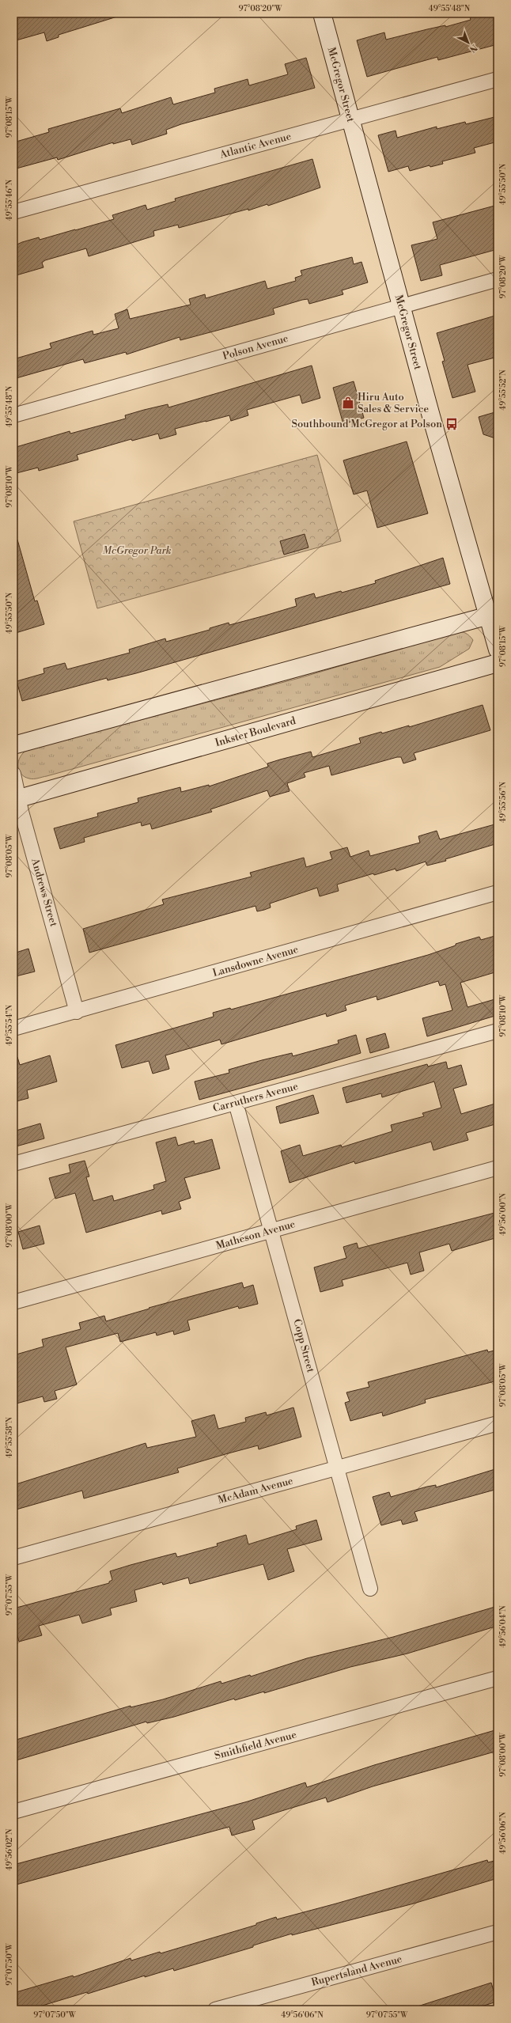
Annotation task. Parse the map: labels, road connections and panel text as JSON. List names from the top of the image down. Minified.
{"streets":{"main road":["McGregor Street","Inkster Boulevard"],"street":["Atlantic Avenue","Polson Avenue","Andrews Street","Lansdowne Avenue","Carruthers Avenue","Matheson Avenue","Copp Street","McAdam Avenue","Smithfield Avenue","Rupertsland Avenue"]},"crossings":[["McGregor Street","Atlantic Avenue"],["McGregor Street","Polson Avenue"],["Inkster Boulevard","Andrews Street"],["Andrews Street","Lansdowne Avenue"],["Carruthers Avenue","Copp Street"],["Matheson Avenue","Copp Street"],["Copp Street","McAdam Avenue"]],"parks":["McGregor Park"],"places":{"shop":["Hiru Auto Sales & Service"],"bus stop":["Southbound McGregor at Polson"]},"north":"bottom right","coordinates":["97°08'20\"W","49°55'48\"N","97°08'15\"W","49°55'50\"N","49°55'46\"N","49°55'52\"N","97°08'10\"W","49°55'56\"N","97°08'05\"W","49°55'54\"N","49°56'00\"N","97°08'00\"W","49°55'58\"N","97°07'55\"W","49°56'04\"N","49°56'06\"N","49°56'02\"N","97°07'50\"W"]}
